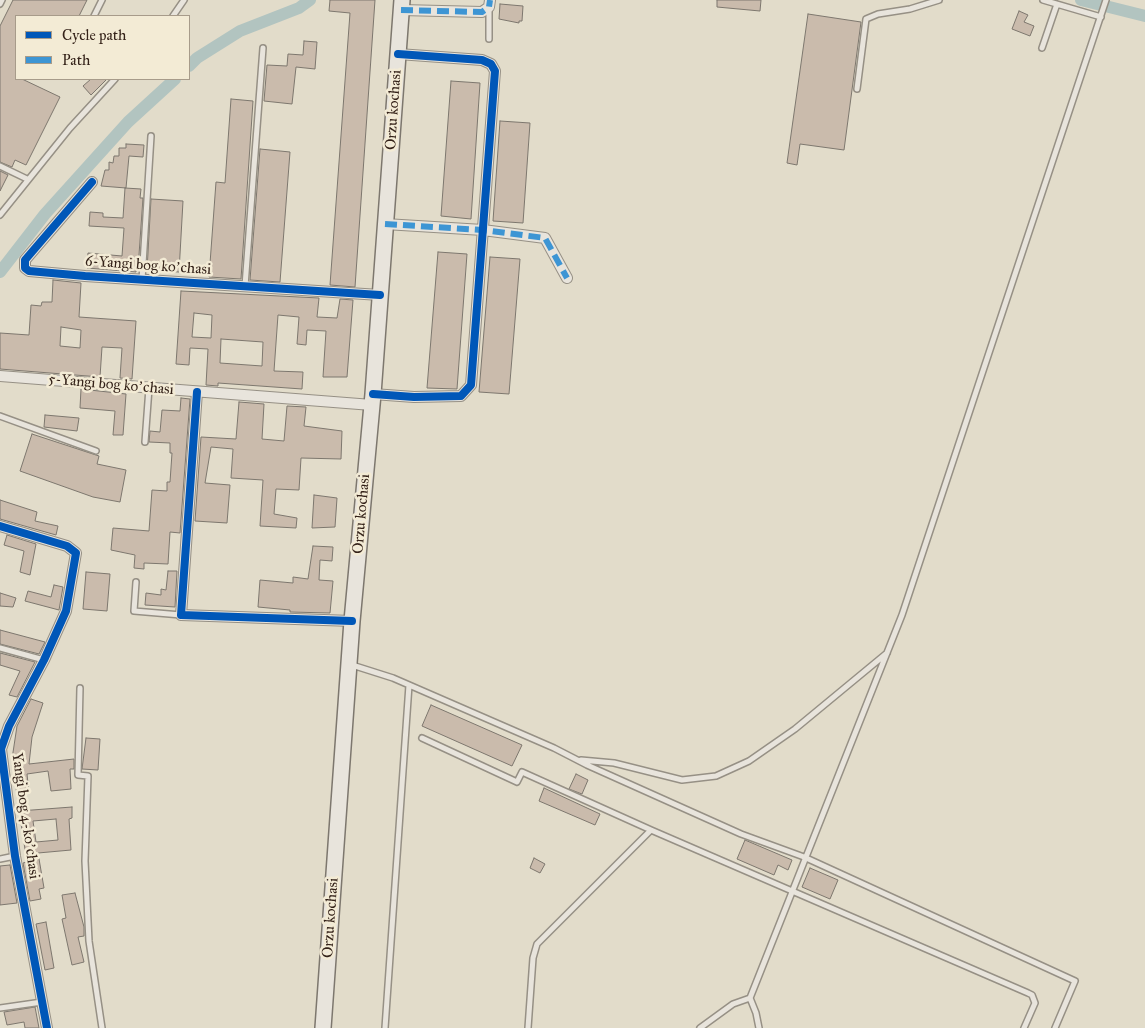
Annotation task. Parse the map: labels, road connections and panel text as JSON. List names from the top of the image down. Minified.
{"streets":{"main road":["Orzu kochasi"],"street":["6-Yangi bog koʼchasi","5-Yangi bog koʼchasi","Yangi bog 4-koʼchasi"]},"crossings":[["Orzu kochasi","6-Yangi bog koʼchasi"],["Orzu kochasi","5-Yangi bog koʼchasi"]],"legend":["Cycle path","Path"]}
